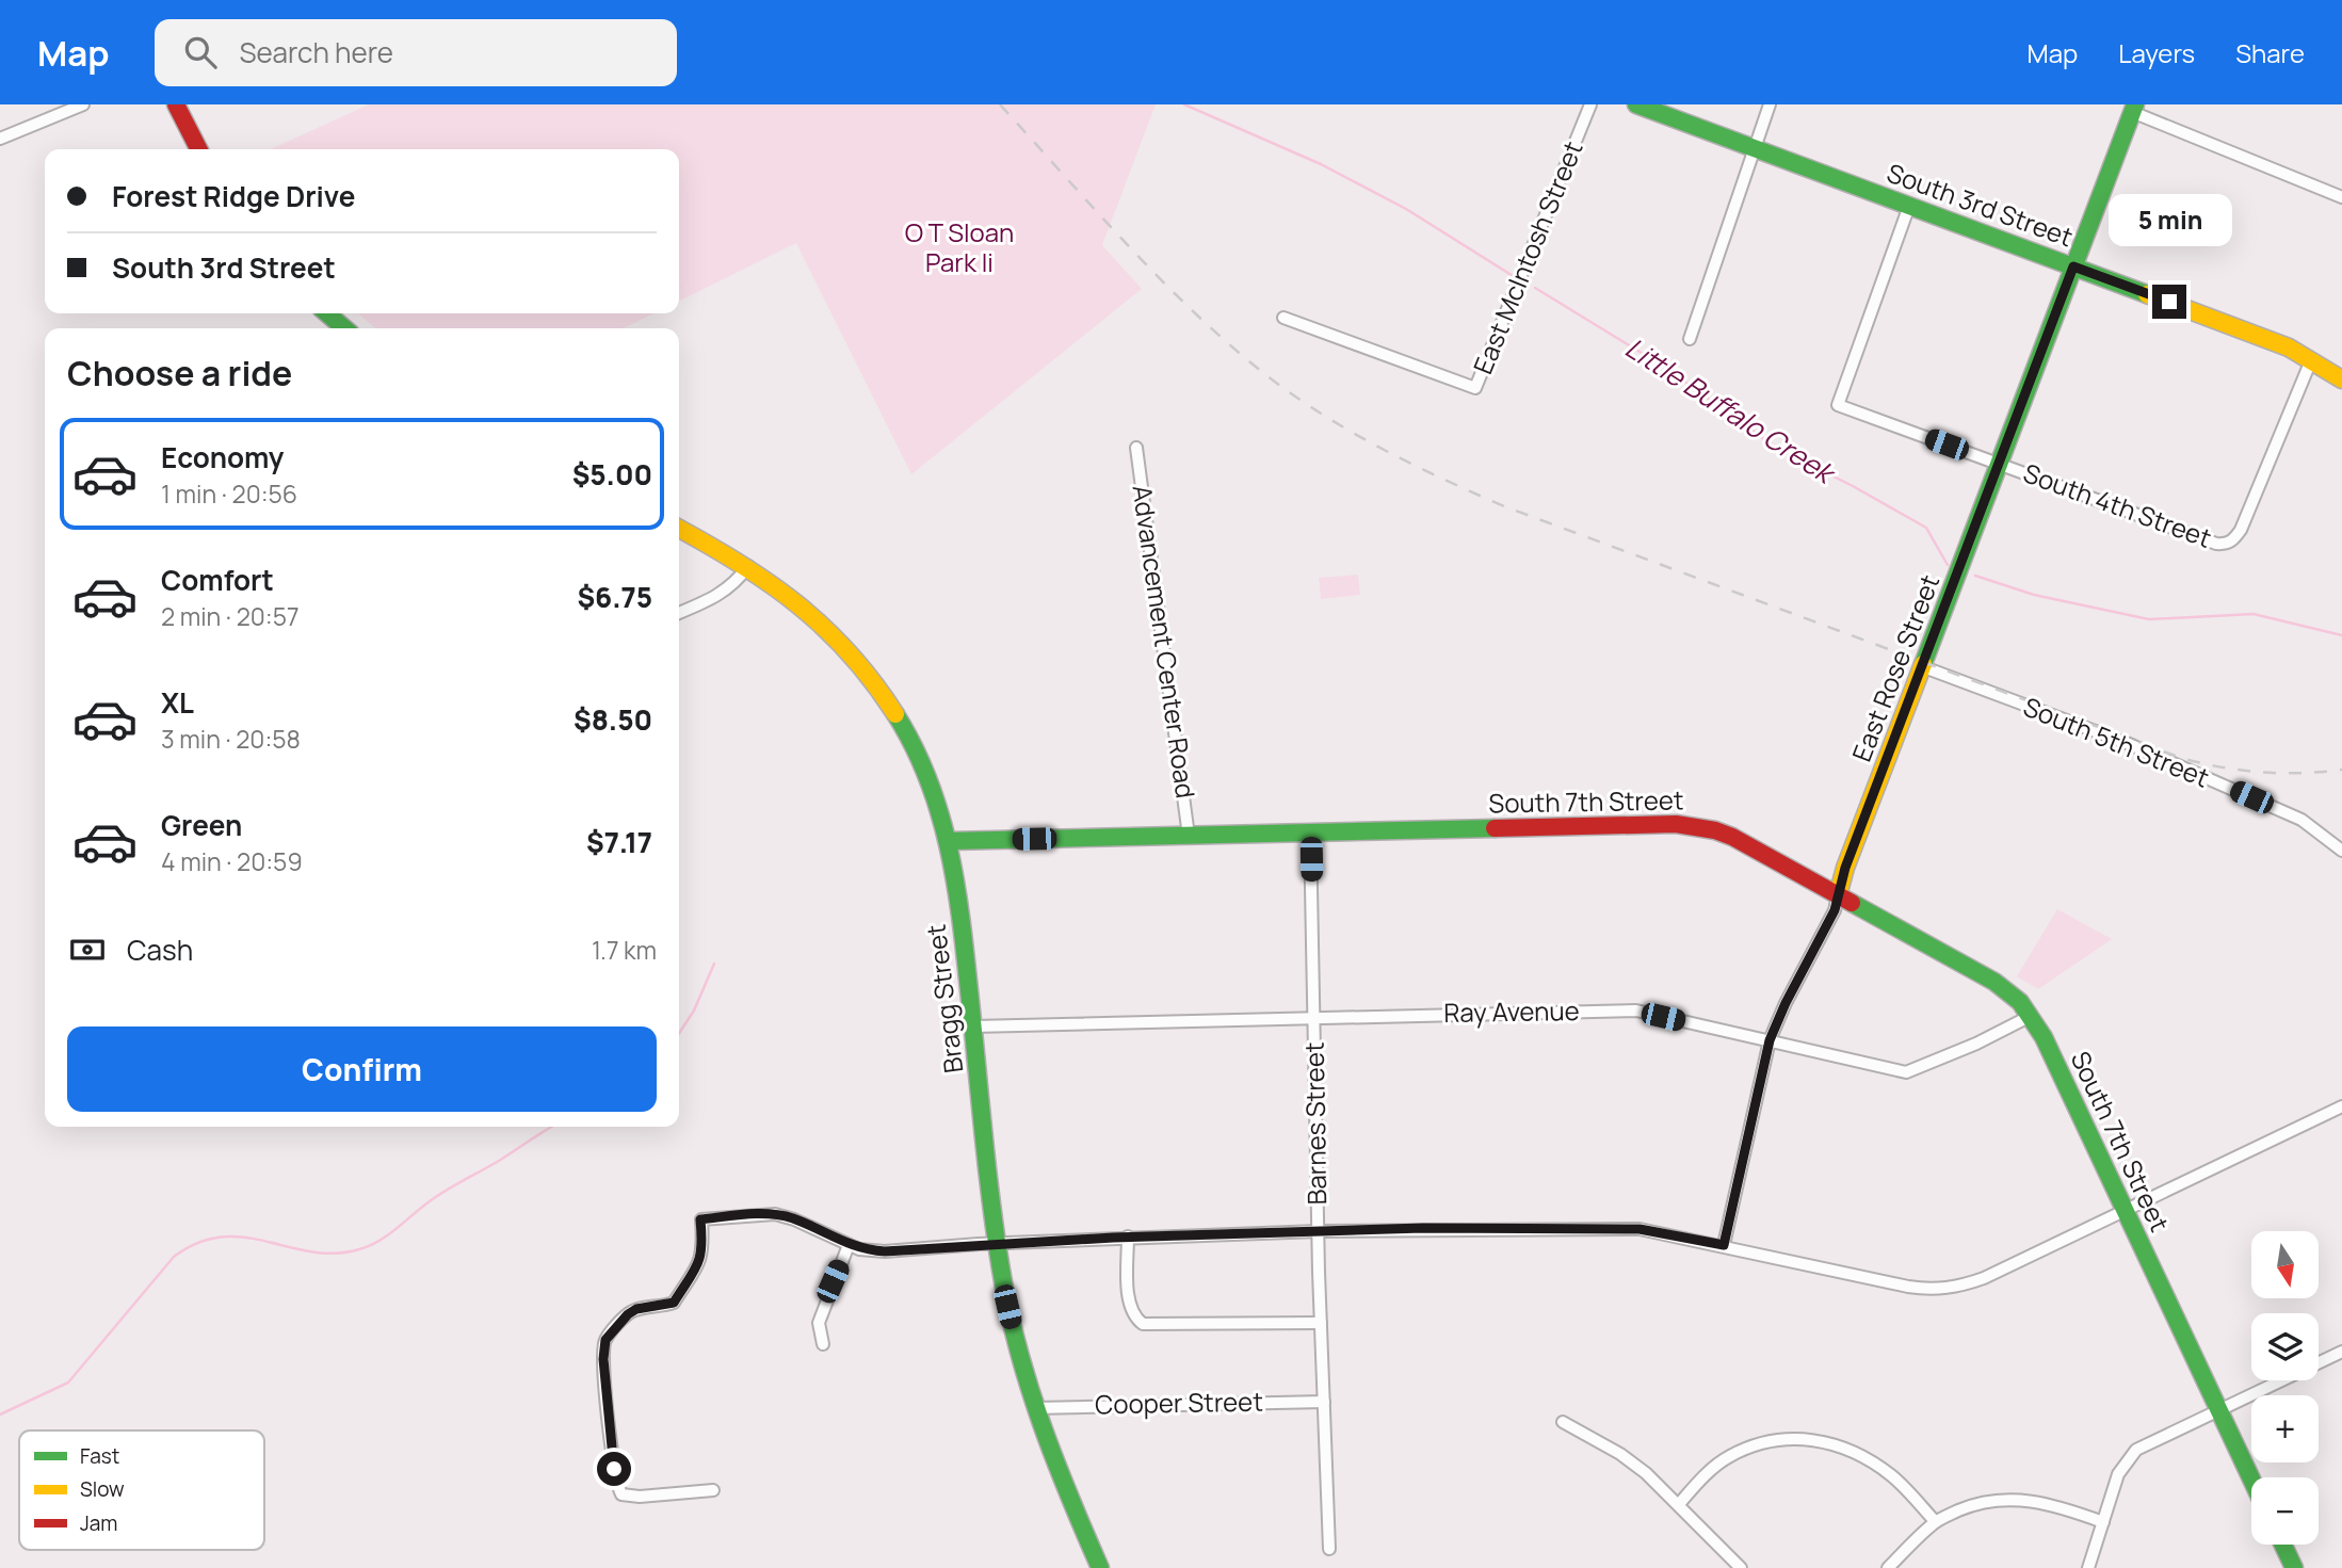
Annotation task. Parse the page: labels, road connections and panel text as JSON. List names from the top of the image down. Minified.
{"streets":{"street":["South 3rd Street","East McIntosh Street","South 4th Street","Advancement Center Road","East Rose Street","South 5th Street","South 7th Street","Bragg Street","Ray Avenue","Barnes Street","Cooper Street"]},"crossings":[["South 3rd Street","South 4th Street"],["South 3rd Street","East Rose Street"],["South 4th Street","East Rose Street"],["Advancement Center Road","South 7th Street"],["East Rose Street","South 5th Street"],["East Rose Street","South 7th Street"],["East Rose Street","Ray Avenue"],["South 7th Street","Bragg Street"],["South 7th Street","Ray Avenue"],["South 7th Street","Barnes Street"],["Bragg Street","Ray Avenue"],["Bragg Street","Cooper Street"],["Ray Avenue","Barnes Street"],["Barnes Street","Cooper Street"]],"water":["Little Buffalo Creek"],"parks":["O T Sloan Park Ii"],"legend":["Fast","Slow","Jam"],"north":"bottom","page":{"header":"Map","search":"Search here","nav":["Map","Layers","Share"],"banner":["Forest Ridge Drive","South 3rd Street"],"bubble":"5 min","heading":"Choose a ride","list":[{"name":"Economy","note":"1 min · 20:56","value":"$5.00"},{"name":"Comfort","note":"2 min · 20:57","value":"$6.75"},{"name":"XL","note":"3 min · 20:58","value":"$8.50"},{"name":"Green","note":"4 min · 20:59","value":"$7.17"}],"pay":["Cash","1.7 km"],"buttons":"Confirm","map_buttons":["+","−"]}}
